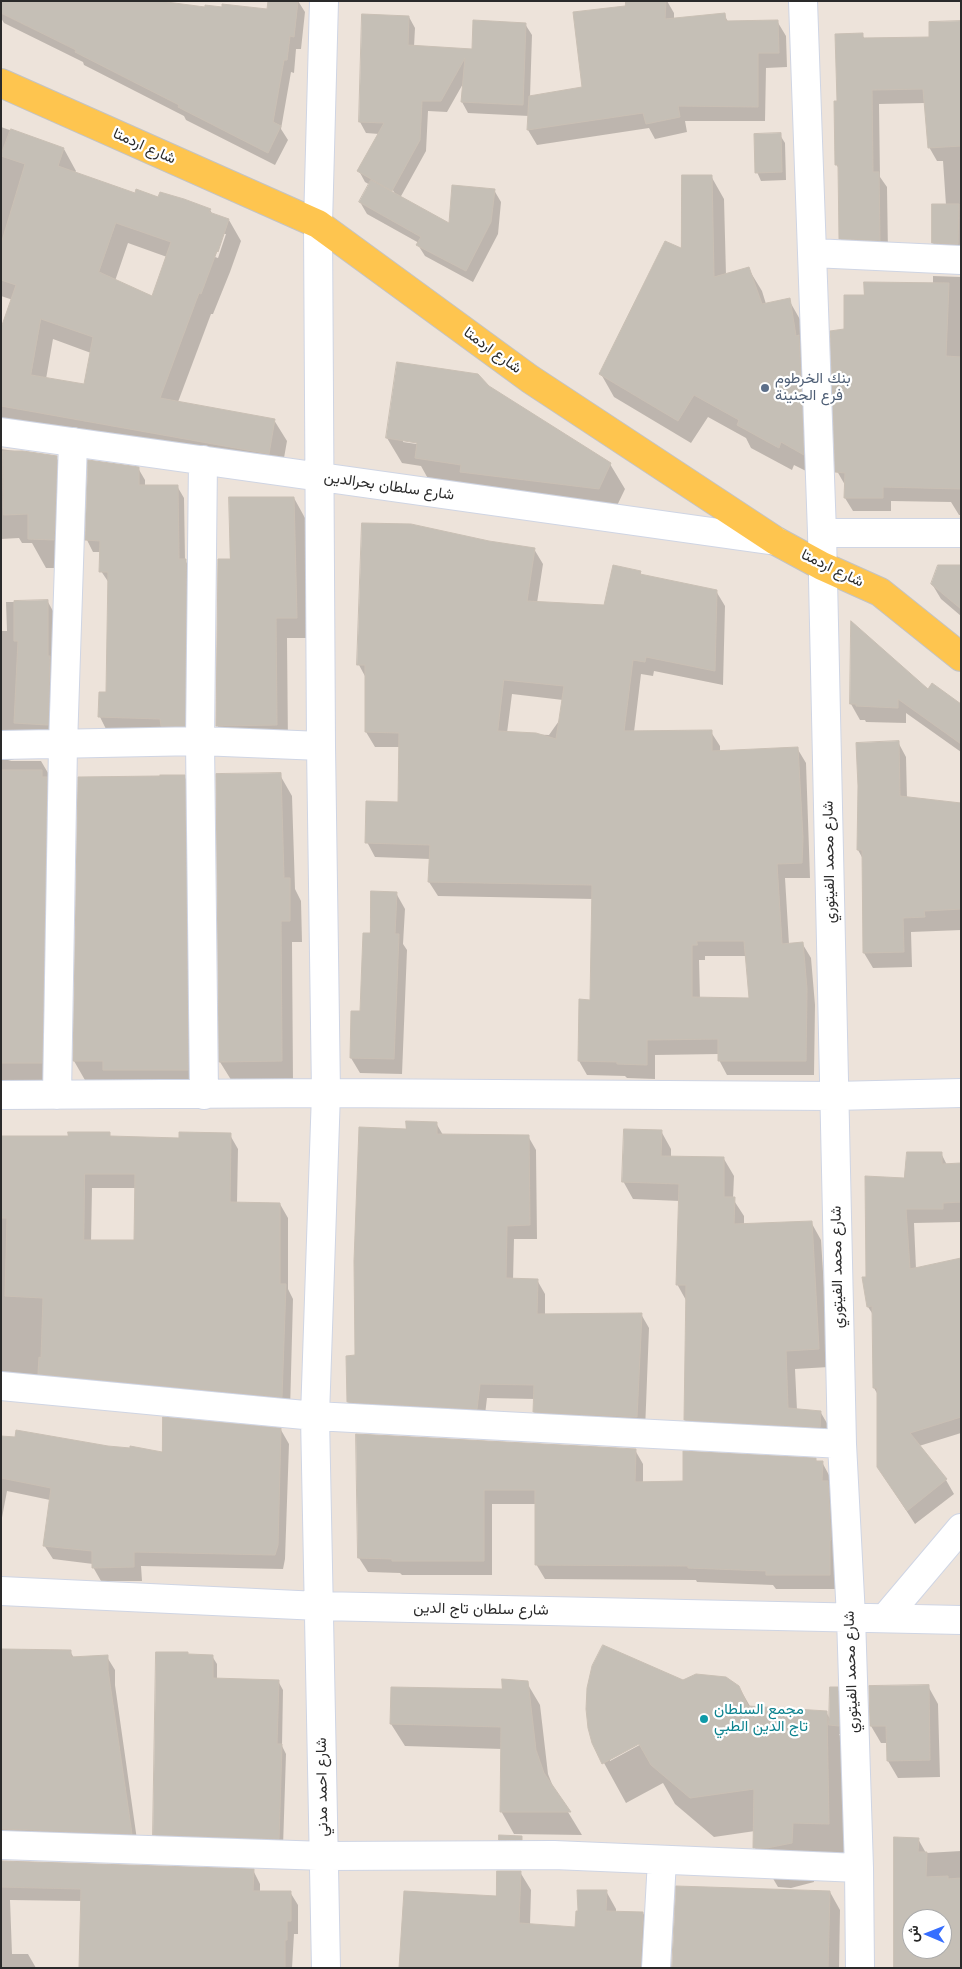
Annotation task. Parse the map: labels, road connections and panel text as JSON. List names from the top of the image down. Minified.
{"streets":{"main road":["شارع اردمتا"],"street":["شارع سلطان بحرالدين","شارع محمد الفيتوري","شارع سلطان تاج الدين","شارع احمد مدني"]},"crossings":[["شارع اردمتا","شارع سلطان بحرالدين"],["شارع اردمتا","شارع محمد الفيتوري"],["شارع اردمتا","شارع احمد مدني"],["شارع سلطان بحرالدين","شارع احمد مدني"],["شارع محمد الفيتوري","شارع سلطان تاج الدين"],["شارع سلطان تاج الدين","شارع احمد مدني"]],"places":["بنك الخرطوم فرع الجنينة","مجمع السلطان تاج الدين الطبي"],"north":"left"}
